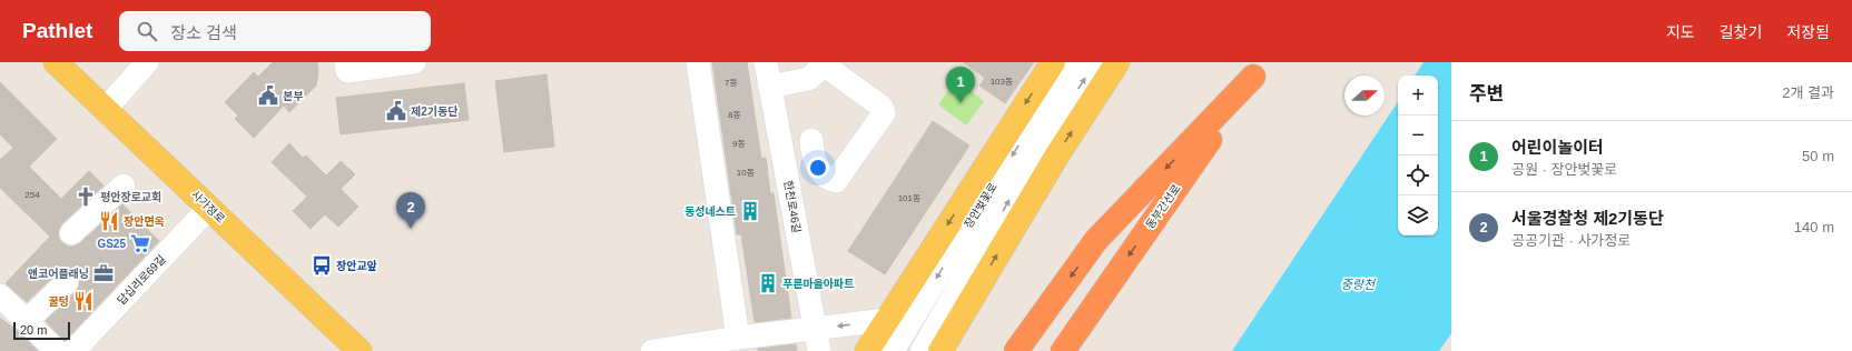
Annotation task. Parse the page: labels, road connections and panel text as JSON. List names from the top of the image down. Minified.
{"streets":{"highway":["동부간선로"],"main road":["사가정로"],"street":["장안벚꽃로","한천로46길","답십리로69길"]},"crossings":[["사가정로","답십리로69길"]],"water":["중랑천"],"places":{"public building":["본부","제2기동단"],"church":["평안장로교회"],"building":["동성네스트","푸른마을아파트"],"restaurant":["장안면옥","꿀텅"],"supermarket":["GS25"],"bus stop":["장안교앞"],"office":["앤코어플래닝"]},"house_numbers":["103동","7동","8동","9동","10동","254","101동"],"scale_bar":"20 m","north":"right","page":{"header":"Pathlet","search":"장소 검색","nav":["지도","길찾기","저장됨"],"heading":["주변","2개 결과"],"pins":["1","2"],"map_buttons":["+","−"],"list":[{"mark":"1","name":"어린이놀이터","note":"공원 · 장안벚꽃로","value":"50 m"},{"mark":"2","name":"서울경찰청 제2기동단","note":"공공기관 · 사가정로","value":"140 m"}],"scale":"20 m"}}
